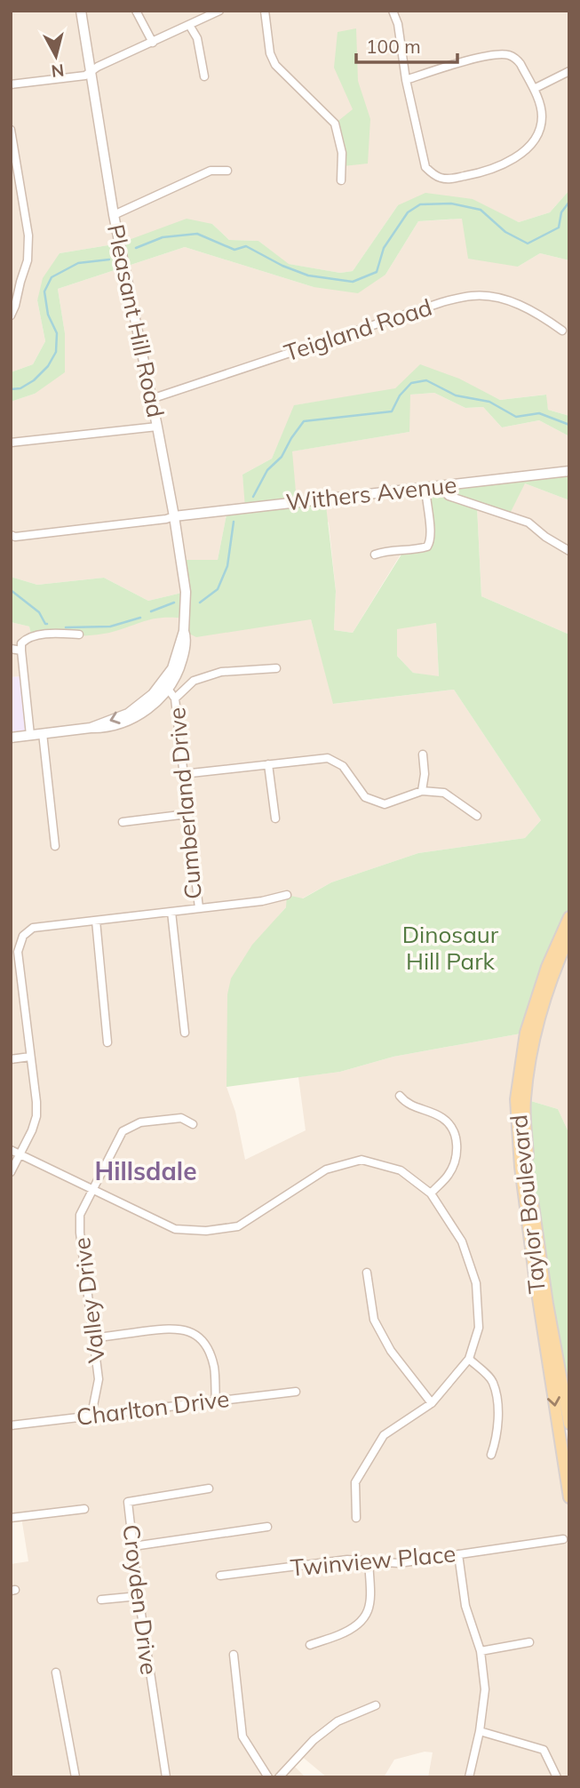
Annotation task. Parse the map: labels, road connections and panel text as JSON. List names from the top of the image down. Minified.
{"streets":{"main road":["Taylor Boulevard"],"street":["Pleasant Hill Road","Teigland Road","Withers Avenue","Cumberland Drive","Valley Drive","Charlton Drive","Twinview Place","Croyden Drive"]},"crossings":[["Pleasant Hill Road","Teigland Road"],["Pleasant Hill Road","Withers Avenue"],["Pleasant Hill Road","Cumberland Drive"],["Valley Drive","Charlton Drive"]],"districts":["Hillsdale"],"parks":["Dinosaur Hill Park"],"scale_bar":"100 m","north":"bottom"}
